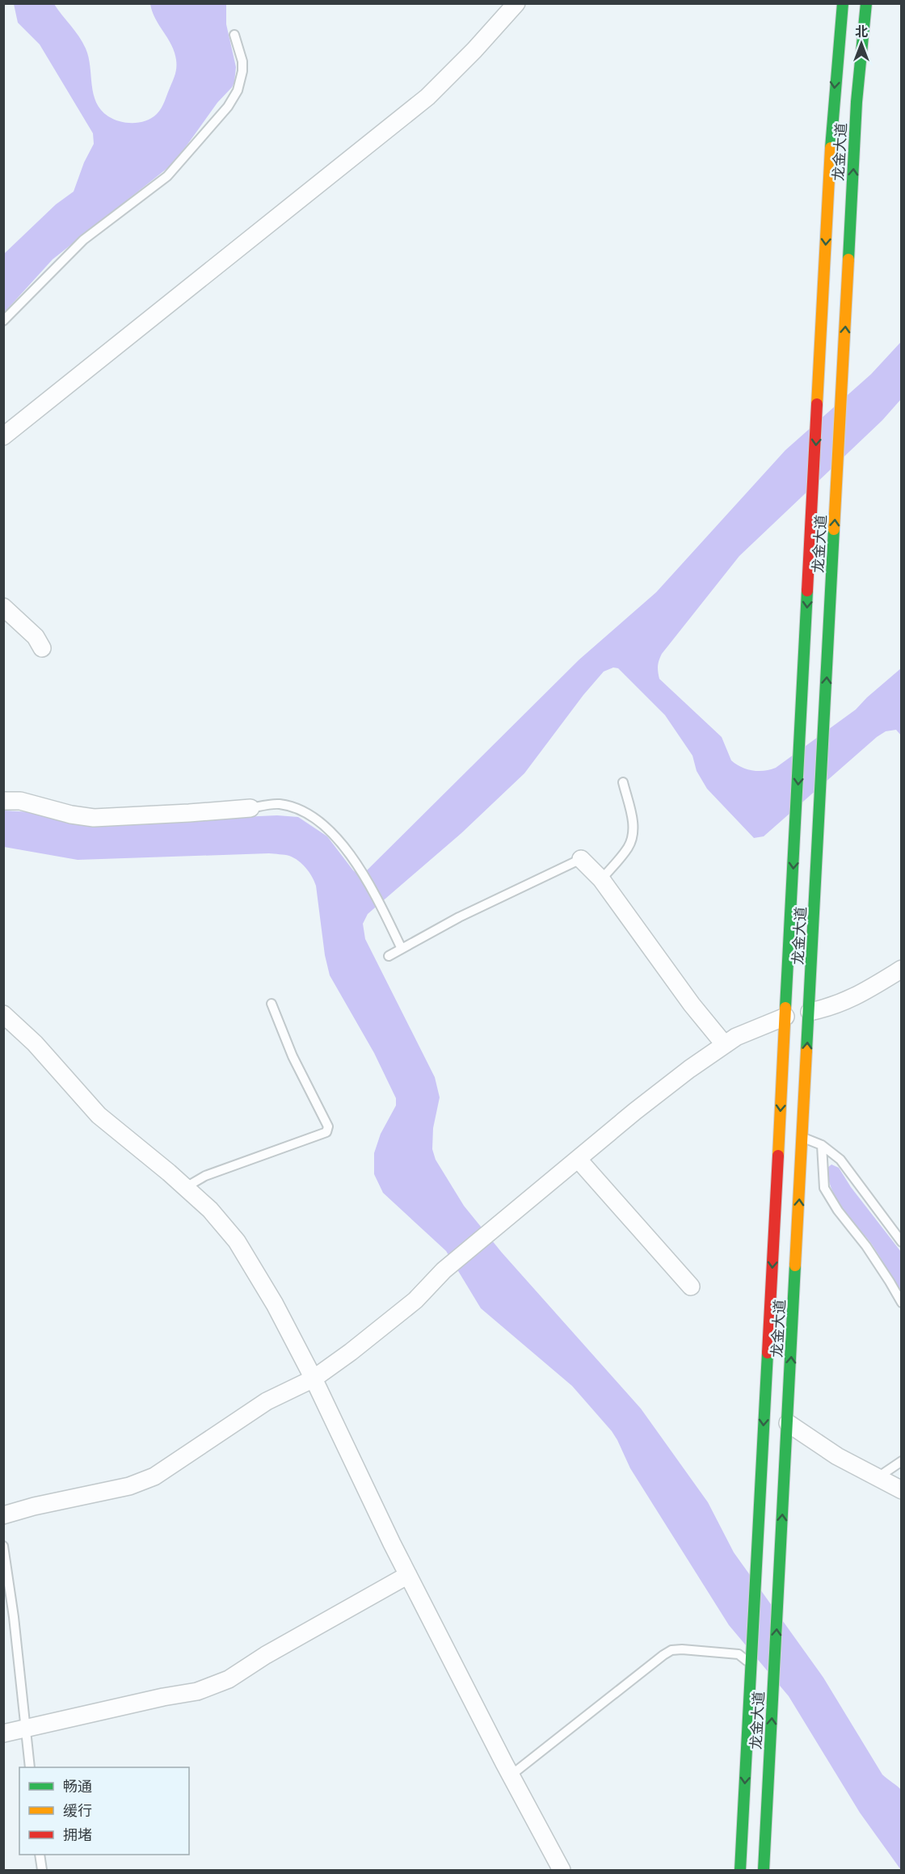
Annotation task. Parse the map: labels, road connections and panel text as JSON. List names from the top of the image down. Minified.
{"streets":{"main road":["龙金大道"]},"legend":["畅通","缓行","拥堵"],"north":"top"}
